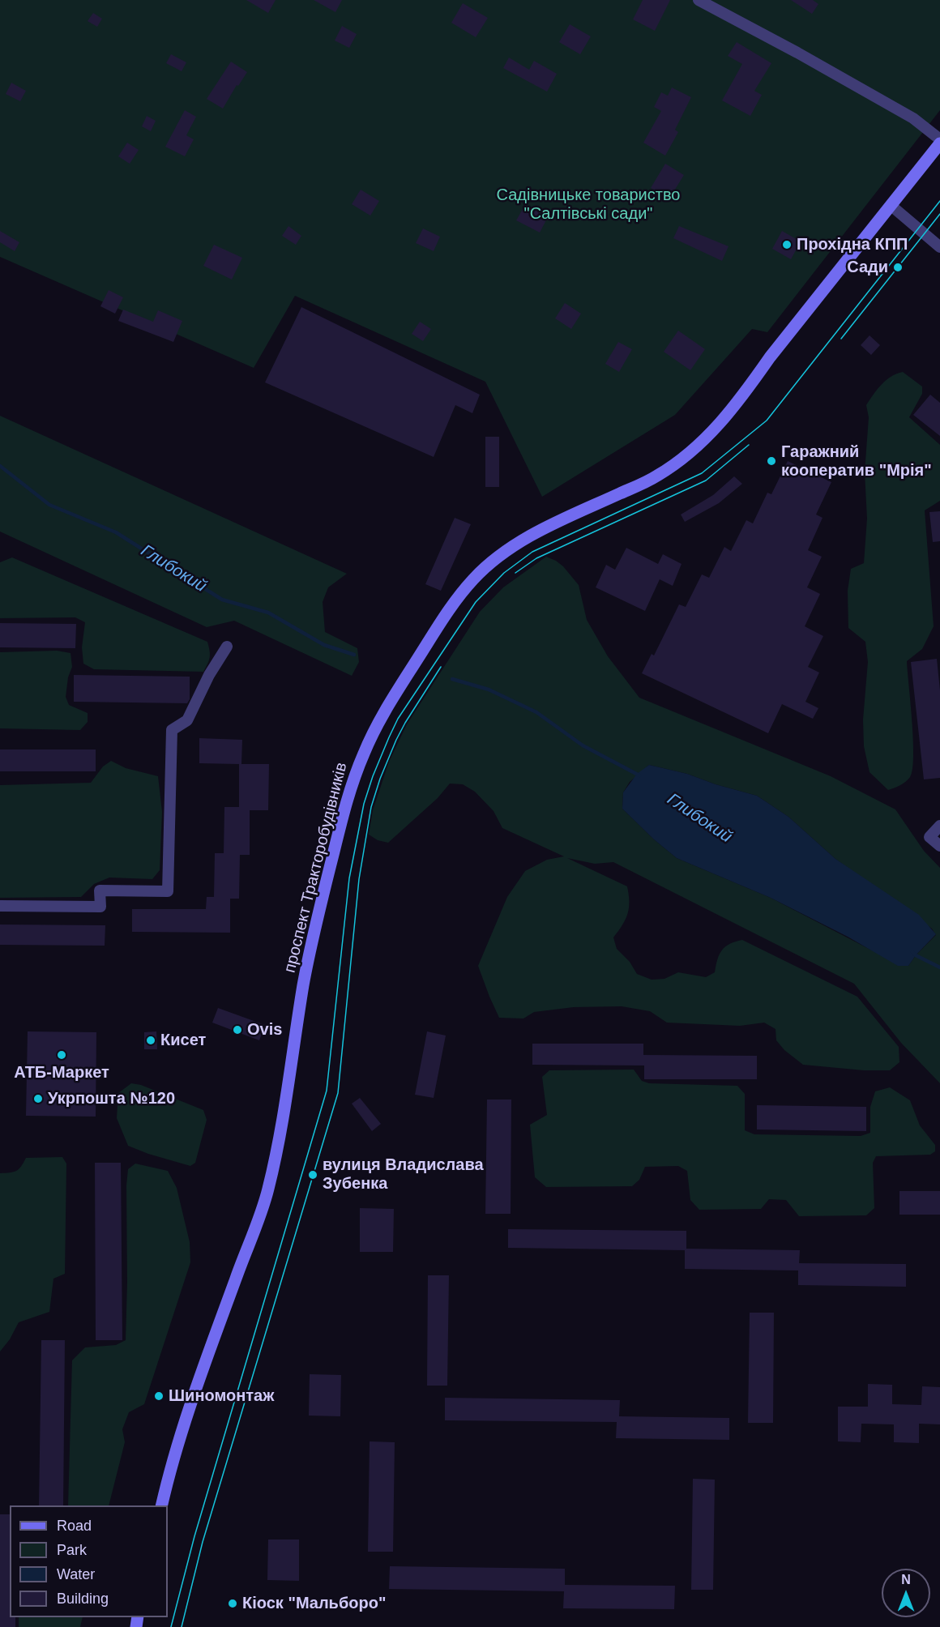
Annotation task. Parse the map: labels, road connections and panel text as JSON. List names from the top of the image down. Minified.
{"streets":{"main road":["проспект Тракторобудівників"]},"water":["Глибокий"],"parks":["Садівницьке товариство \"Салтівські сади\""],"places":["Прохідна КПП","Сади","Гаражний кооператив \"Мрія\"","Ovis","Кисет","АТБ-Маркет","Укрпошта №120","вулиця Владислава Зубенка","Шиномонтаж","Кіоск \"Мальборо\""],"legend":["Road","Park","Water","Building"],"north":"top"}
